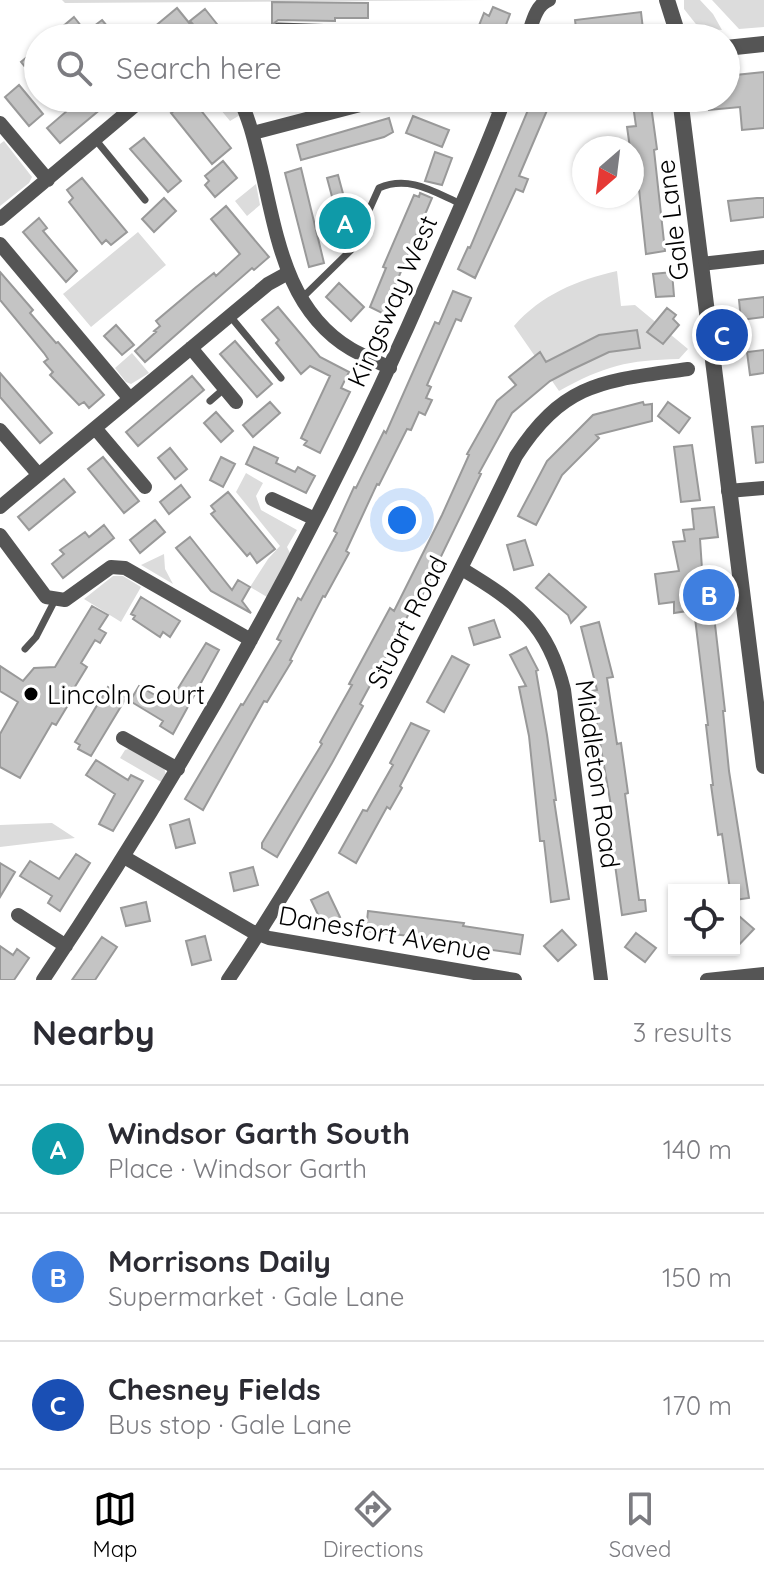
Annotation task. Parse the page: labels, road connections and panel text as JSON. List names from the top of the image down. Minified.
{"streets":{"street":["Gale Lane","Kingsway West","Stuart Road","Middleton Road","Danesfort Avenue"]},"crossings":[["Kingsway West","Danesfort Avenue"],["Stuart Road","Middleton Road"],["Stuart Road","Danesfort Avenue"]],"places":["Lincoln Court"],"north":"bottom left","page":{"search":"Search here","pins":["A","C","B"],"heading":["Nearby","3 results"],"list":[{"mark":"A","name":"Windsor Garth South","note":"Place · Windsor Garth","value":"140 m"},{"mark":"B","name":"Morrisons Daily","note":"Supermarket · Gale Lane","value":"150 m"},{"mark":"C","name":"Chesney Fields","note":"Bus stop · Gale Lane","value":"170 m"}],"nav":["Map","Directions","Saved"]}}
